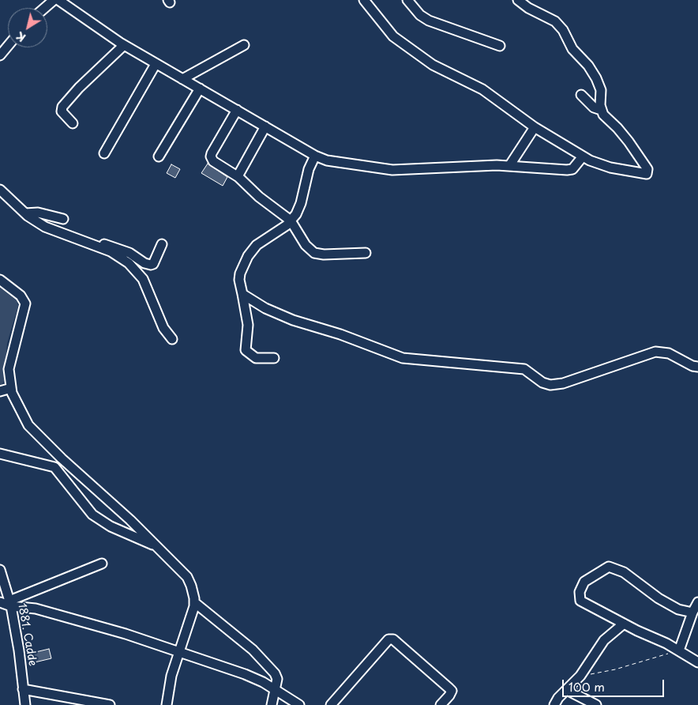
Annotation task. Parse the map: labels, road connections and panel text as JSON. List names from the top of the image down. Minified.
{"streets":{"street":["1881. Cadde"]},"scale_bar":"100 m","north":"bottom left"}
